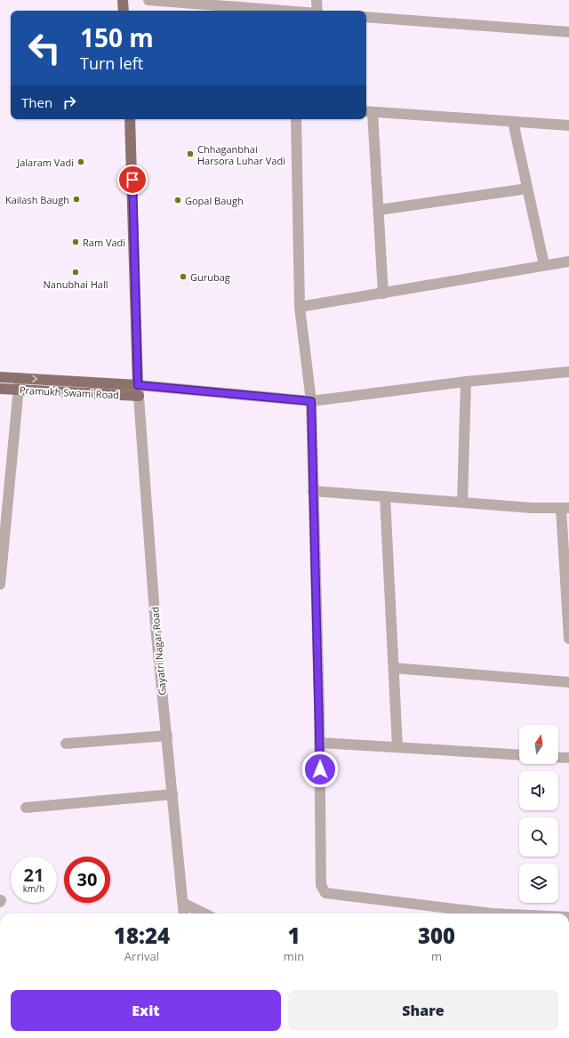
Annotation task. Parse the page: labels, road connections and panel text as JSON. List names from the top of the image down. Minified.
{"streets":{"main road":["Pramukh Swami Road"],"street":["Gayatri Nagar Road"]},"crossings":[["Pramukh Swami Road","Gayatri Nagar Road"]],"places":["Chhaganbhai Harsora Luhar Vadi","Jalaram Vadi","Kailash Baugh","Gopal Baugh","Ram Vadi","Nanubhai Hall","Gurubag"],"north":"top","page":{"turn":["150 m","Turn left"],"then":"Then","speed":"21 km/h","limit":"30","eta":["18:24","Arrival","1","min","300","m"],"buttons":["Exit","Share"]}}
